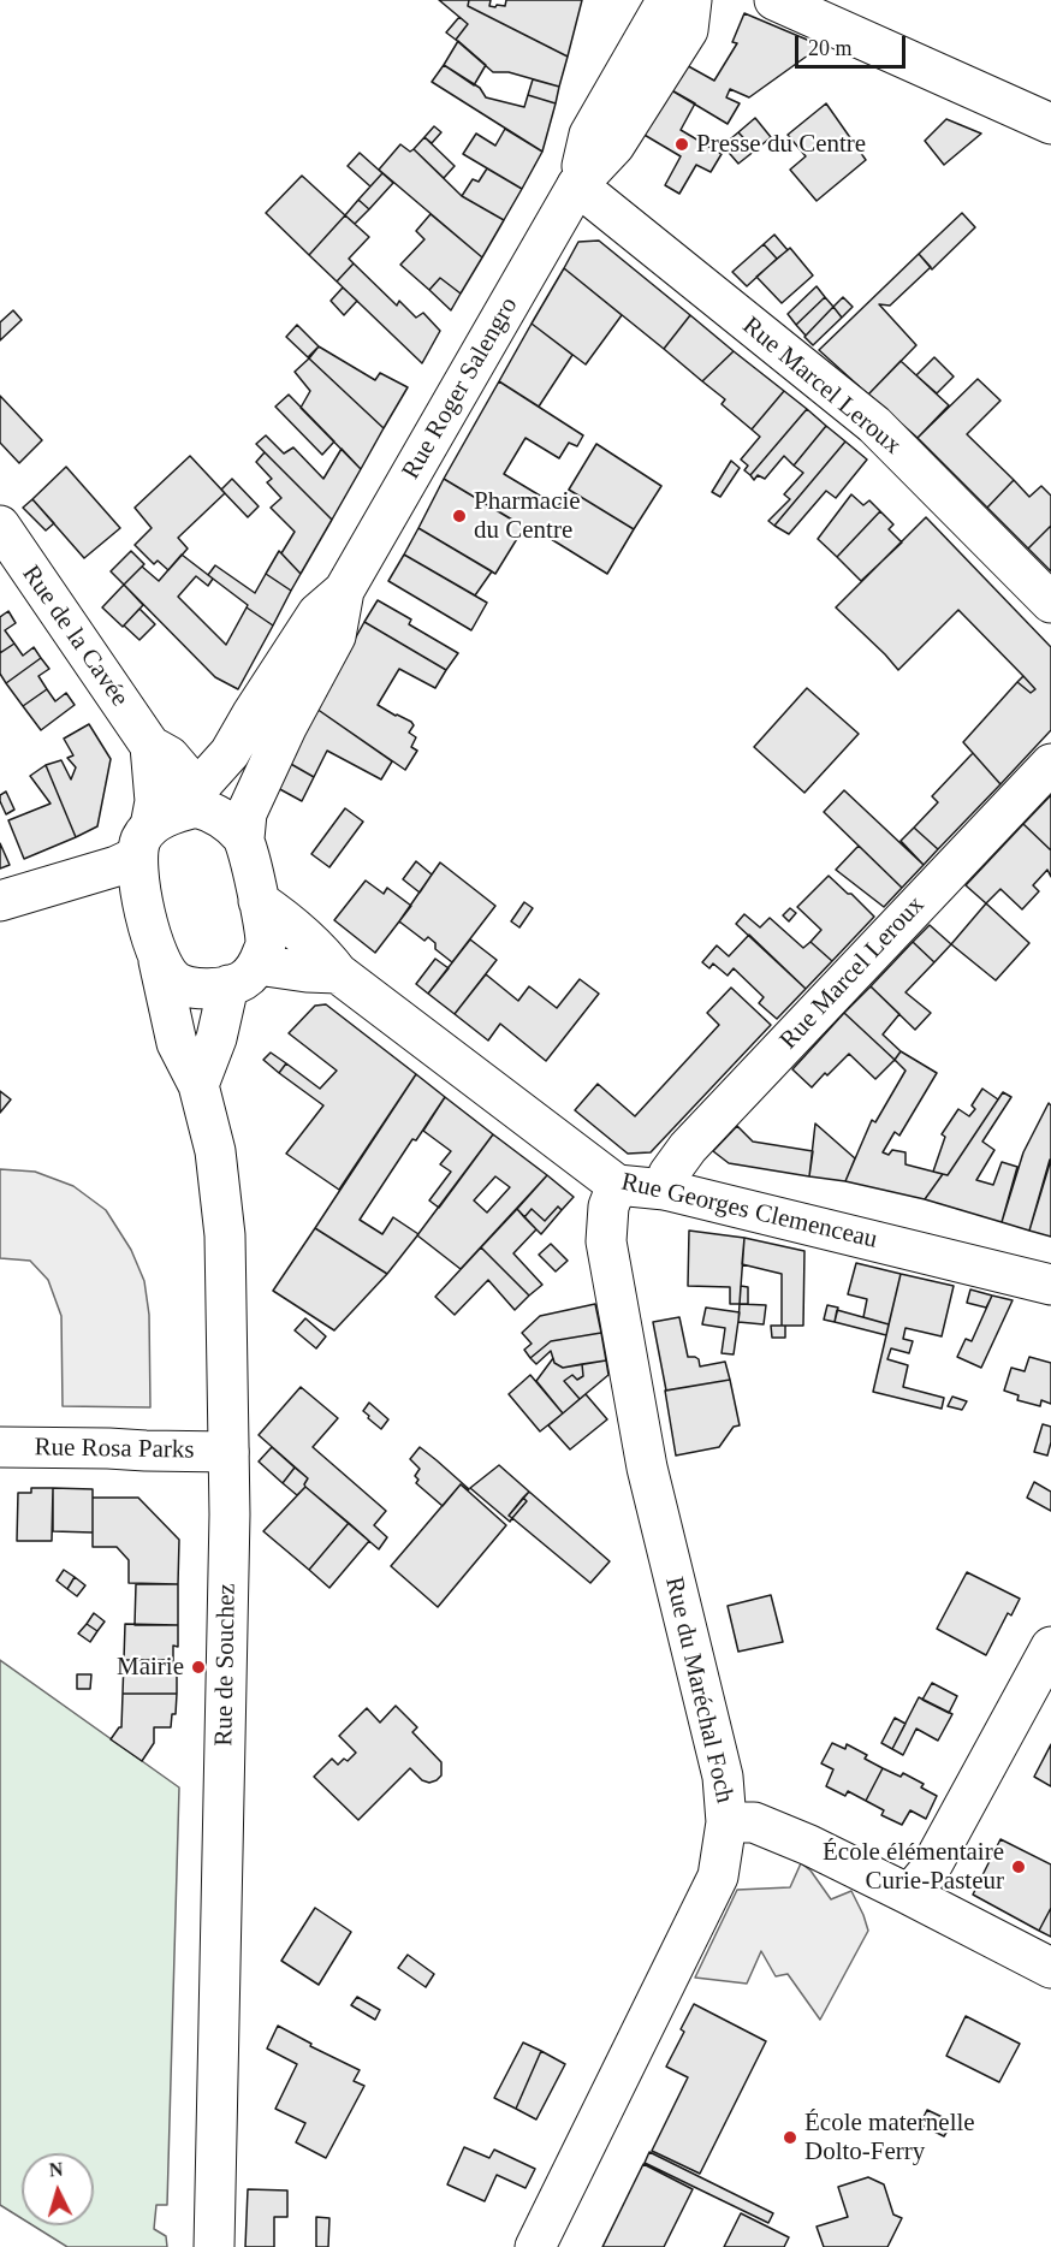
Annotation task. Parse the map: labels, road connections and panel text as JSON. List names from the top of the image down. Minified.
{"streets":{"main road":["Rue Marcel Leroux","Rue Roger Salengro","Rue de la Cavée","Rue Georges Clemenceau","Rue Rosa Parks","Rue de Souchez","Rue du Maréchal Foch"]},"crossings":[["Rue Marcel Leroux","Rue Roger Salengro"],["Rue Marcel Leroux","Rue Georges Clemenceau"],["Rue Roger Salengro","Rue de la Cavée"],["Rue Roger Salengro","Rue Georges Clemenceau"],["Rue Roger Salengro","Rue de Souchez"],["Rue de la Cavée","Rue Georges Clemenceau"],["Rue de la Cavée","Rue de Souchez"],["Rue Georges Clemenceau","Rue de Souchez"],["Rue Georges Clemenceau","Rue du Maréchal Foch"],["Rue Rosa Parks","Rue de Souchez"]],"places":["Presse du Centre","Pharmacie du Centre","Mairie","École élémentaire Curie-Pasteur","École maternelle Dolto-Ferry"],"scale_bar":"20 m","north":"top"}
